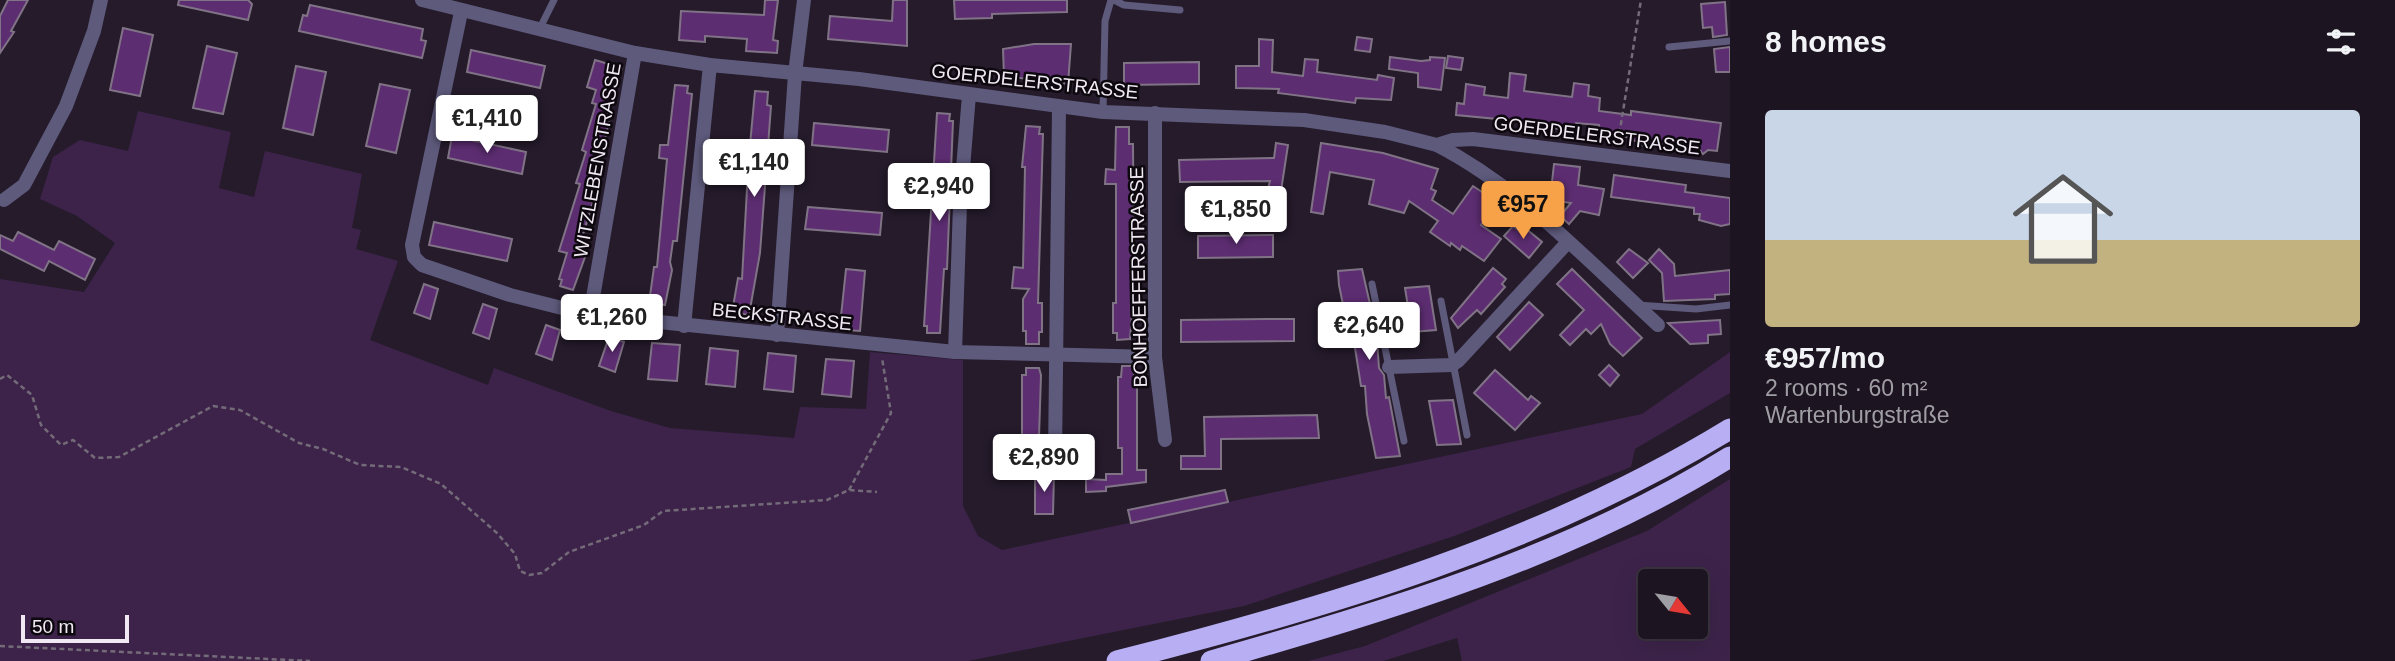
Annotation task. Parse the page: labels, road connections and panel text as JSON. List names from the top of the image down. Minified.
{"streets":{"street":["GOERDELERSTRASSE","WITZLEBENSTRASSE","BONHOEFFERSTRASSE","BECKSTRASSE"]},"crossings":[["GOERDELERSTRASSE","WITZLEBENSTRASSE"],["GOERDELERSTRASSE","BONHOEFFERSTRASSE"],["GOERDELERSTRASSE","BECKSTRASSE"],["WITZLEBENSTRASSE","BECKSTRASSE"],["BONHOEFFERSTRASSE","BECKSTRASSE"]],"scale_bar":"50 m","north":"bottom right","page":{"heading":"8 homes","list":[{"name":"€957/mo","note":"2 rooms · 60 m² · Wartenburgstraße"}],"price":["€1,410","€1,140","€2,940","€957","€1,850","€1,260","€2,640","€2,890"],"scale":"50 m"}}
